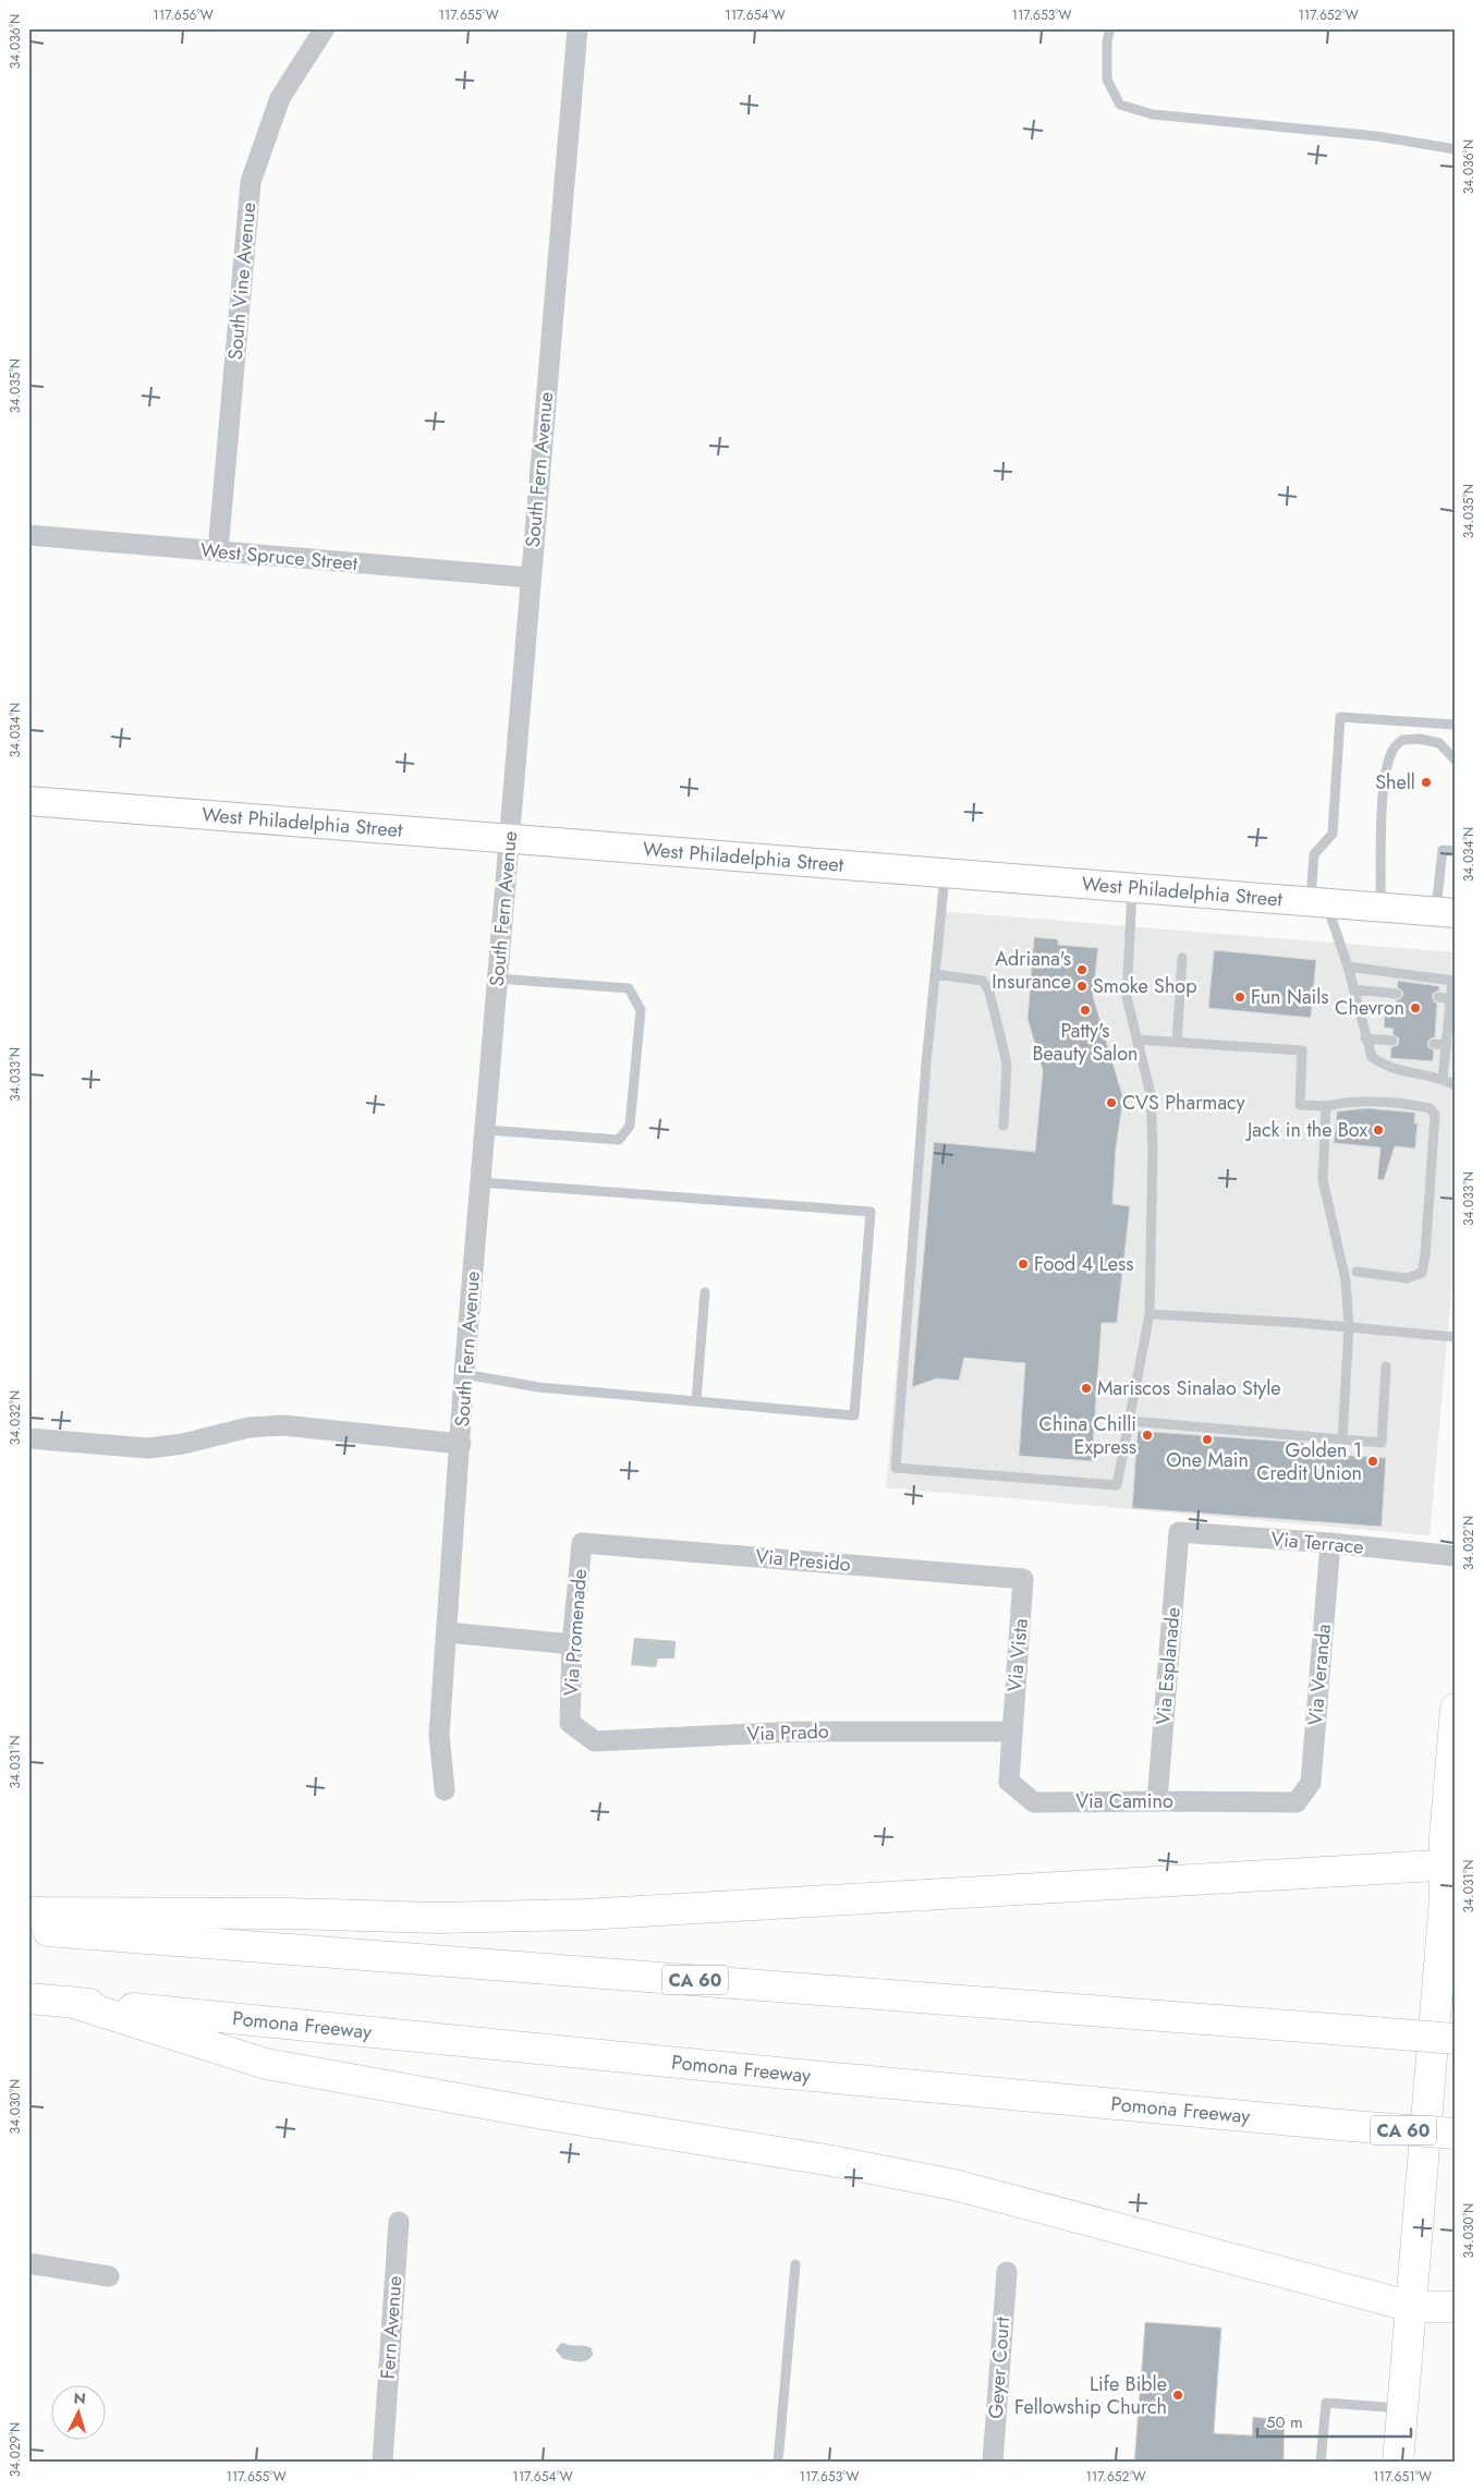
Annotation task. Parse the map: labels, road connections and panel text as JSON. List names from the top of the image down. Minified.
{"streets":{"main road":["West Philadelphia Street","CA 60","Pomona Freeway"],"street":["South Vine Avenue","South Fern Avenue","West Spruce Street","Via Terrace","Via Presido","Via Promenade","Via Vista","Via Esplanade","Via Veranda","Via Prado","Via Camino","Fern Avenue","Geyer Court"]},"crossings":[["South Vine Avenue","West Spruce Street"],["South Fern Avenue","West Spruce Street"],["South Fern Avenue","West Philadelphia Street"],["Via Terrace","Via Esplanade"],["Via Terrace","Via Veranda"],["Via Presido","Via Promenade"],["Via Presido","Via Vista"],["Via Promenade","Via Prado"],["Via Vista","Via Prado"],["Via Vista","Via Camino"],["Via Esplanade","Via Camino"],["Via Veranda","Via Camino"],["Via Prado","Via Camino"]],"places":["Shell","Adriana's Insurance","Smoke Shop","Fun Nails","Chevron","Patty's Beauty Salon","CVS Pharmacy","Jack in the Box","Food 4 Less","Mariscos Sinalao Style","China Chilli Express","One Main","Golden 1 Credit Union","Life Bible Fellowship Church"],"scale_bar":"50 m","north":"top","coordinates":["117.656°W","117.655°W","117.654°W","117.653°W","117.652°W","34.036°N","34.035°N","34.034°N","34.033°N","34.032°N","34.031°N","34.030°N","34.029°N","117.651°W"]}
